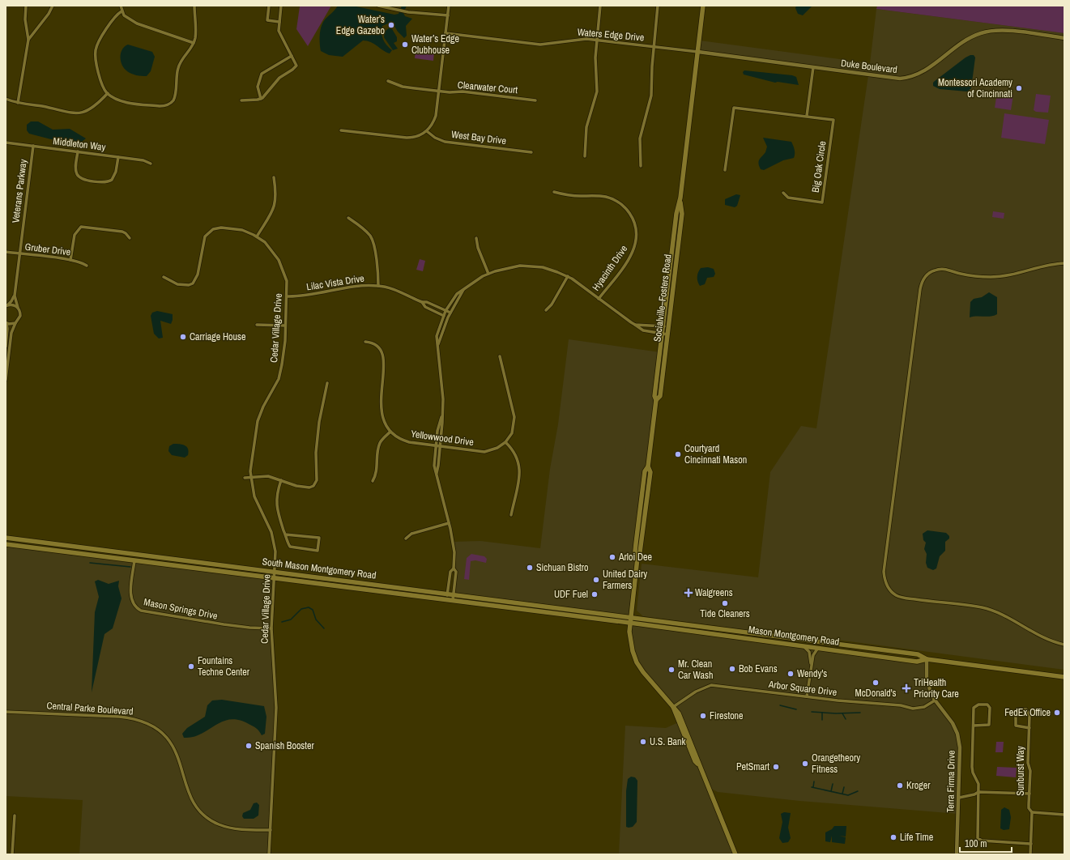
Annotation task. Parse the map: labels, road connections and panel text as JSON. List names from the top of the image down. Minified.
{"streets":{"main road":["Socialville–Fosters Road","South Mason Montgomery Road","Mason Montgomery Road"],"street":["Waters Edge Drive","Duke Boulevard","Clearwater Court","West Bay Drive","Middleton Way","Big Oak Circle","Veterans Parkway","Gruber Drive","Hyacinth Drive","Lilac Vista Drive","Cedar Village Drive","Yellowwood Drive","Mason Springs Drive","Arbor Square Drive","Central Parke Boulevard","Sunburst Way","Terra Firma Drive"]},"crossings":[["Waters Edge Drive","Duke Boulevard"],["Waters Edge Drive","Socialville–Fosters Road"],["Duke Boulevard","Socialville–Fosters Road"],["Middleton Way","Veterans Parkway"],["Veterans Parkway","Gruber Drive"],["Lilac Vista Drive","Cedar Village Drive"],["Socialville–Fosters Road","South Mason Montgomery Road"],["Socialville–Fosters Road","Mason Montgomery Road"],["Socialville–Fosters Road","Arbor Square Drive"],["Cedar Village Drive","South Mason Montgomery Road"],["Cedar Village Drive","Mason Springs Drive"],["Cedar Village Drive","Central Parke Boulevard"],["South Mason Montgomery Road","Mason Springs Drive"],["South Mason Montgomery Road","Mason Montgomery Road"],["Mason Montgomery Road","Terra Firma Drive"],["Arbor Square Drive","Terra Firma Drive"]],"places":{"other":["Water’s Edge Gazebo","Water’s Edge Clubhouse","Montessori Academy of Cincinnati","Carriage House","Courtyard Cincinnati Mason","Arloi Dee","Sichuan Bistro","United Dairy Farmers","UDF Fuel","Tide Cleaners","Fountains Techne Center","Bob Evans","Mr. Clean Car Wash","Wendy's","McDonald's","FedEx Office","Firestone","U.S. Bank","Spanish Booster","Orangetheory Fitness","PetSmart","Kroger","Life Time"],"health":["Walgreens","TriHealth Priority Care"]},"scale_bar":"100 m"}
